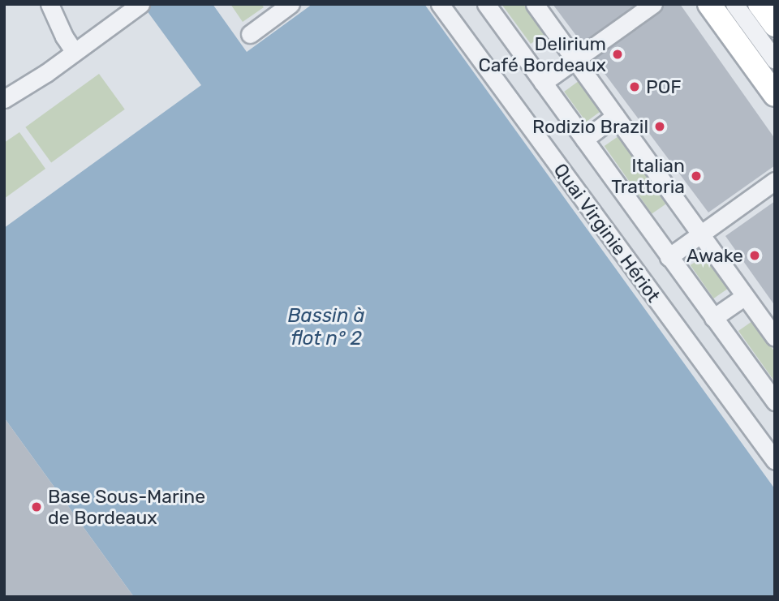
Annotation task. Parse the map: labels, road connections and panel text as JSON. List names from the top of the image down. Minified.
{"streets":{"street":["Quai Virginie Hériot"]},"water":["Bassin à flot n° 2"],"places":["Delirium Café Bordeaux","POF","Rodizio Brazil","Italian Trattoria","Awake","Base Sous-Marine de Bordeaux"]}
